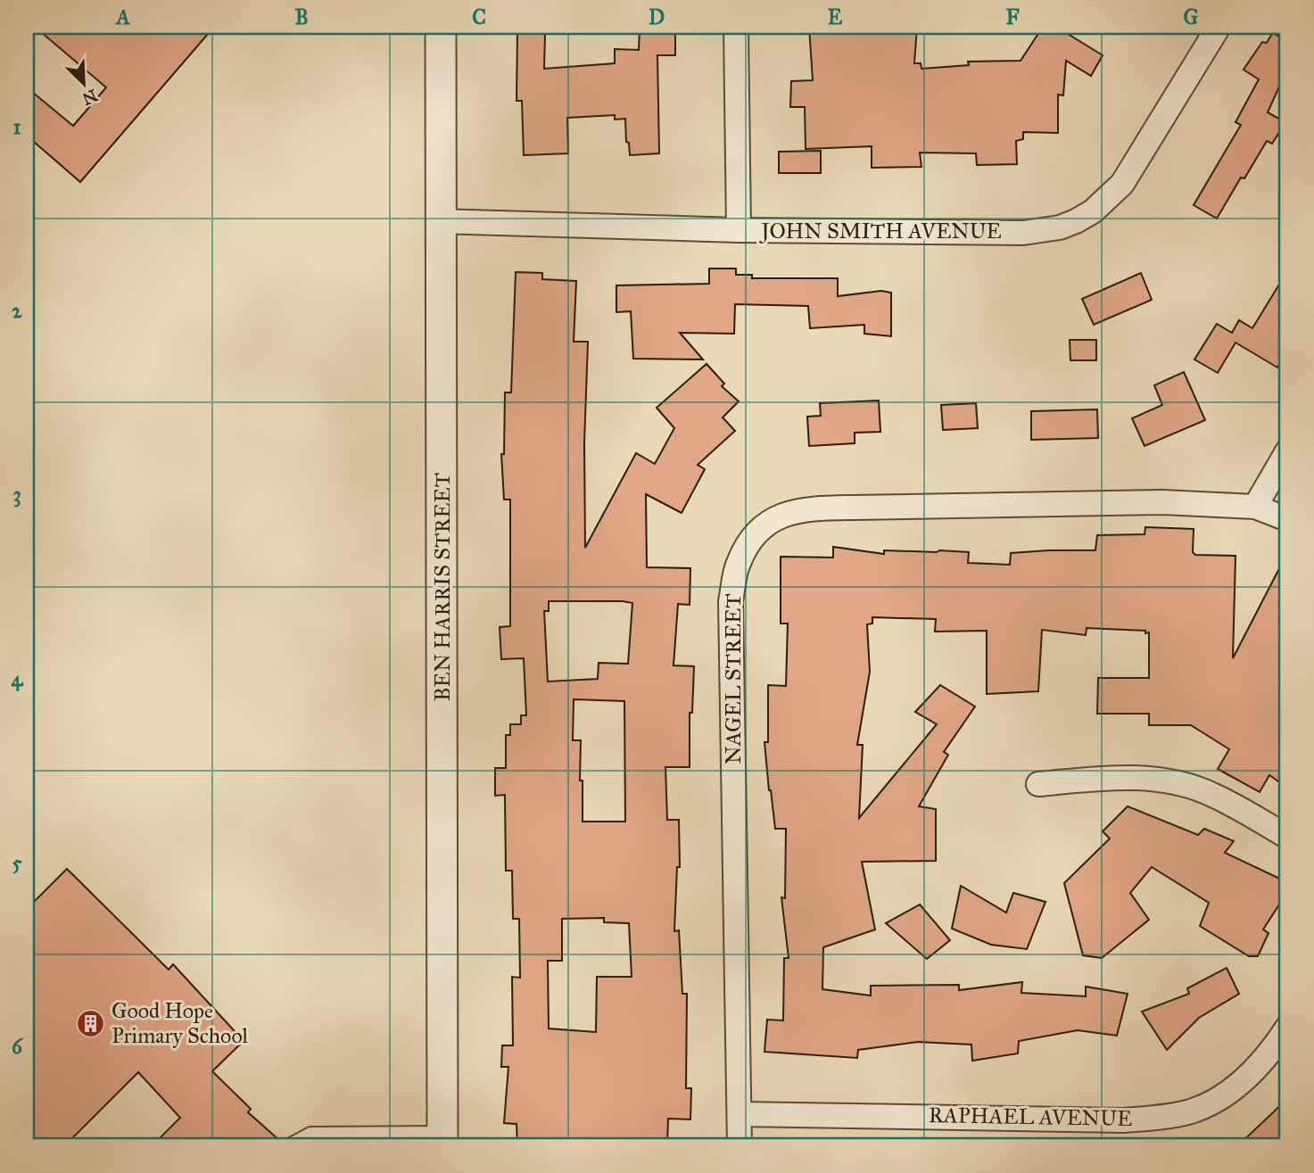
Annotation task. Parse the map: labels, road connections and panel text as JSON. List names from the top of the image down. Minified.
{"streets":{"street":["JOHN SMITH AVENUE","BEN HARRIS STREET","NAGEL STREET","RAPHAEL AVENUE"]},"crossings":[["JOHN SMITH AVENUE","BEN HARRIS STREET"],["NAGEL STREET","RAPHAEL AVENUE"]],"places":{"building":["Good Hope Primary School"]},"north":"bottom right","grid":{"columns":["A","B","C","D","E","F","G"],"rows":["1","2","3","4","5","6"]}}
